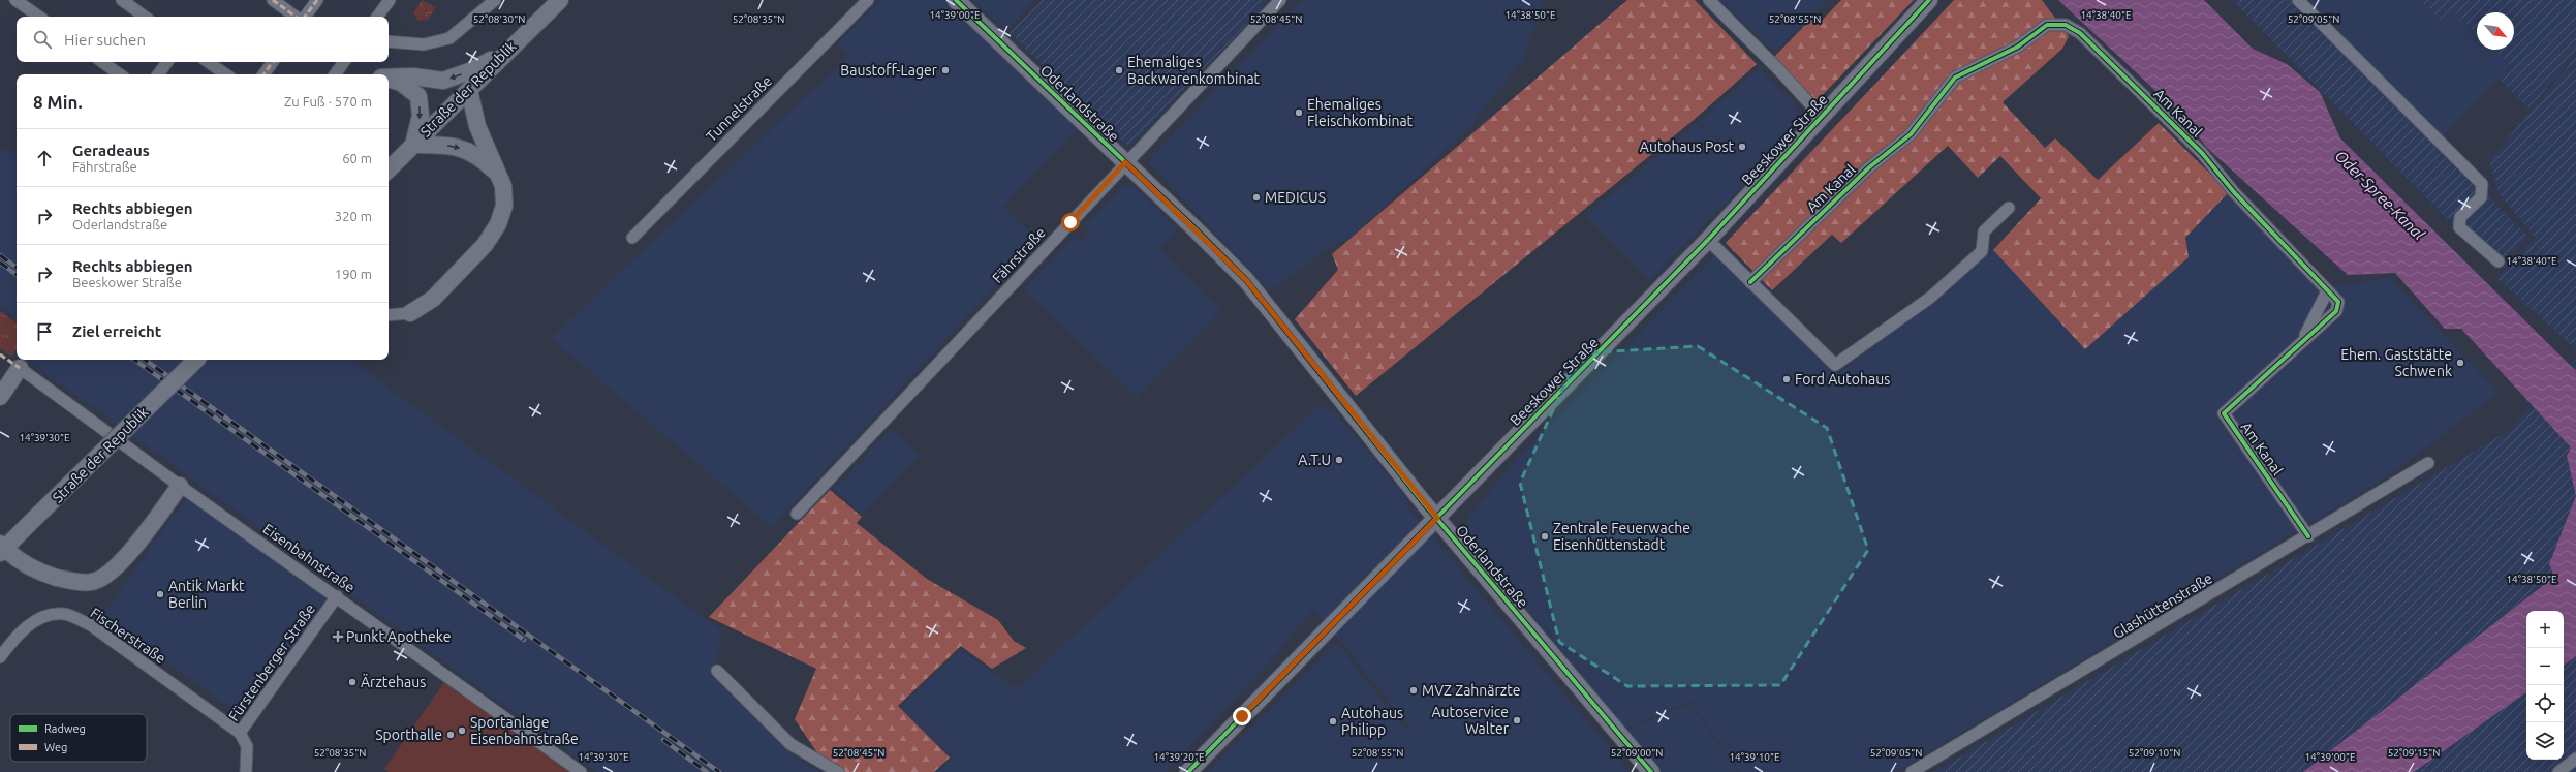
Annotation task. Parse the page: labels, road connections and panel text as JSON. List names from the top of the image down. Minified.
{"streets":{"street":["Straße der Republik","Oderlandstraße","Tunnelstraße","Am Kanal","Beeskower Straße","Fährstraße","Eisenbahnstraße","Glashüttenstraße","Fischerstraße","Fürstenberger Straße"]},"crossings":[["Oderlandstraße","Beeskower Straße"],["Oderlandstraße","Fährstraße"],["Am Kanal","Glashüttenstraße"],["Eisenbahnstraße","Fürstenberger Straße"],["Fischerstraße","Fürstenberger Straße"]],"water":["Oder-Spree-Kanal"],"places":{"other":["Baustoff-Lager","Ehemaliges Backwarenkombinat","Ehemaliges Fleischkombinat","Autohaus Post","MEDICUS","Ehem. Gaststätte Schwenk","Ford Autohaus","A.T.U","Zentrale Feuerwache Eisenhüttenstadt","Antik Markt Berlin","Ärztehaus","MVZ Zahnärzte","Autoservice Walter","Autohaus Philipp","Sportanlage Eisenbahnstraße","Sporthalle"],"health":["Punkt Apotheke"]},"legend":["Radweg","Weg"],"north":"bottom right","page":{"search":"Hier suchen","heading":["8 Min.","Zu Fuß · 570 m"],"list":[["Geradeaus","Fährstraße","60 m"],["Rechts abbiegen","Oderlandstraße","320 m"],["Rechts abbiegen","Beeskower Straße","190 m"],"Ziel erreicht"],"map_buttons":["+","−"]},"coordinates":["14°39'00\"E","14°38'50\"E","14°38'40\"E","52°08'30\"N","52°08'35\"N","52°08'45\"N","52°08'55\"N","52°09'05\"N","14°39'30\"E","52°09'00\"N","52°09'10\"N","52°09'15\"N","14°39'20\"E","14°39'10\"E"]}
